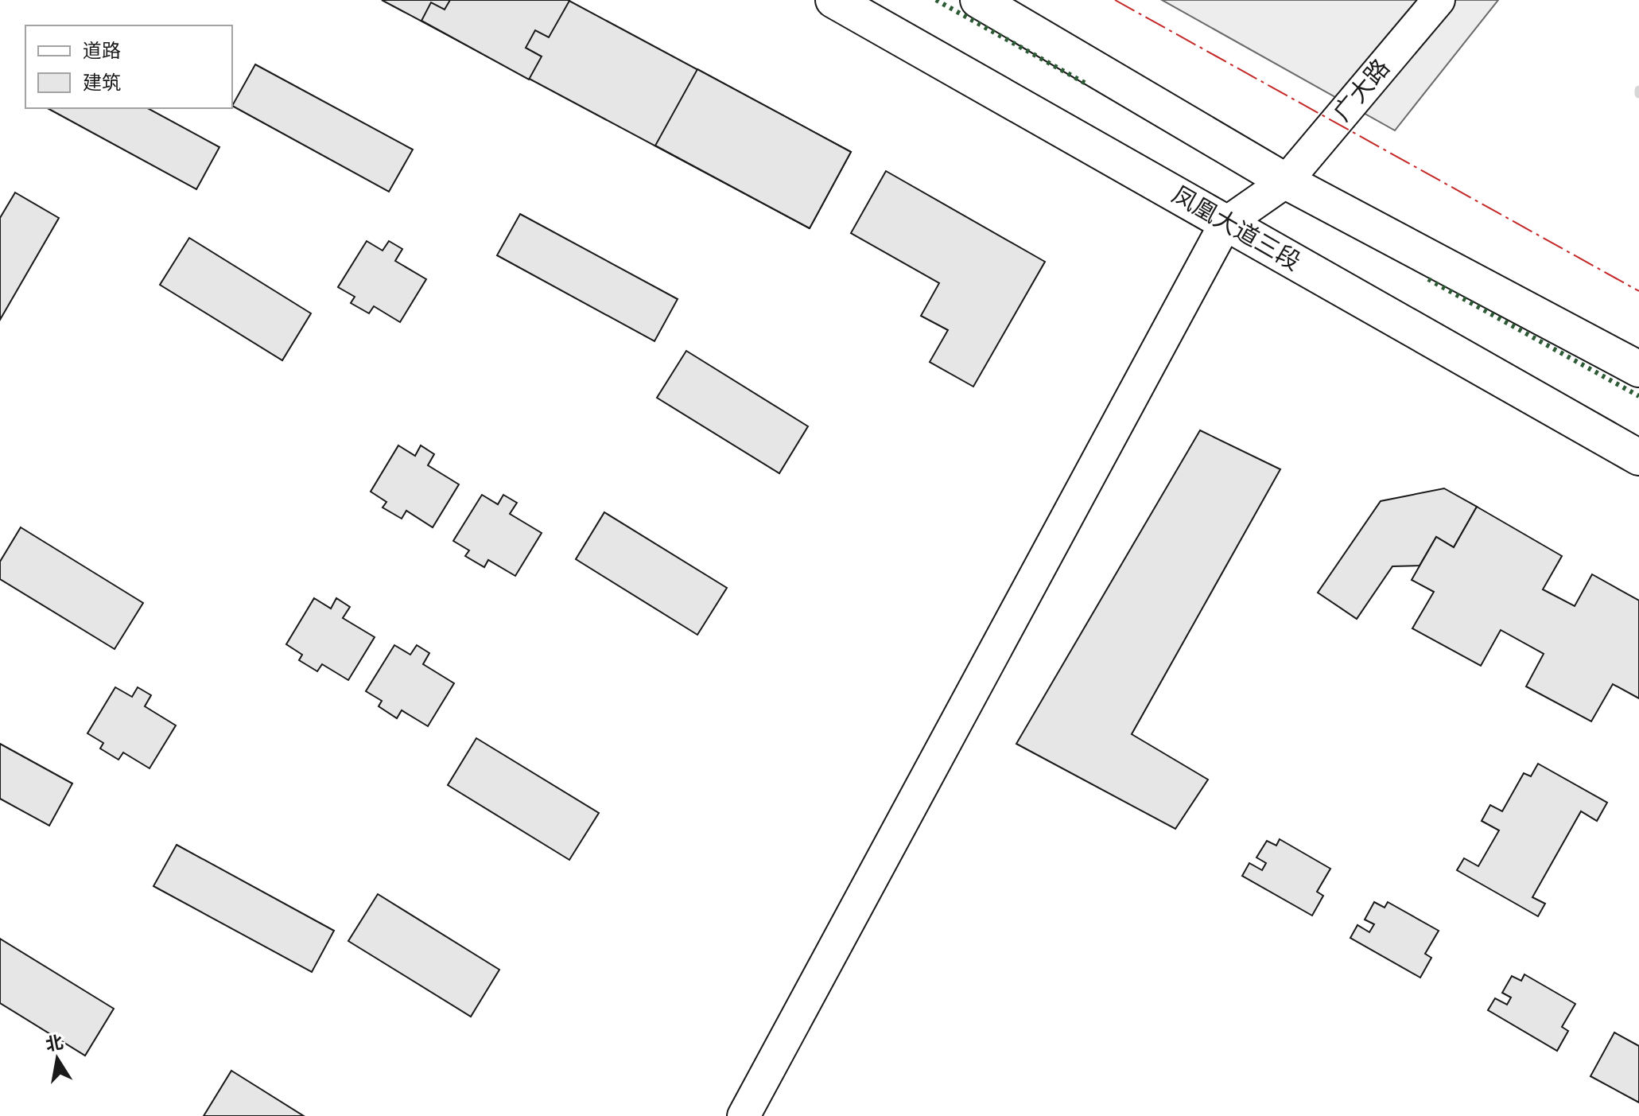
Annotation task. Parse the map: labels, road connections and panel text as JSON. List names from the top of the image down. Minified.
{"streets":{"main road":["凤凰大道三段"],"street":["广大路"]},"crossings":[["广大路","凤凰大道三段"]],"legend":["道路","建筑"],"north":"top"}
